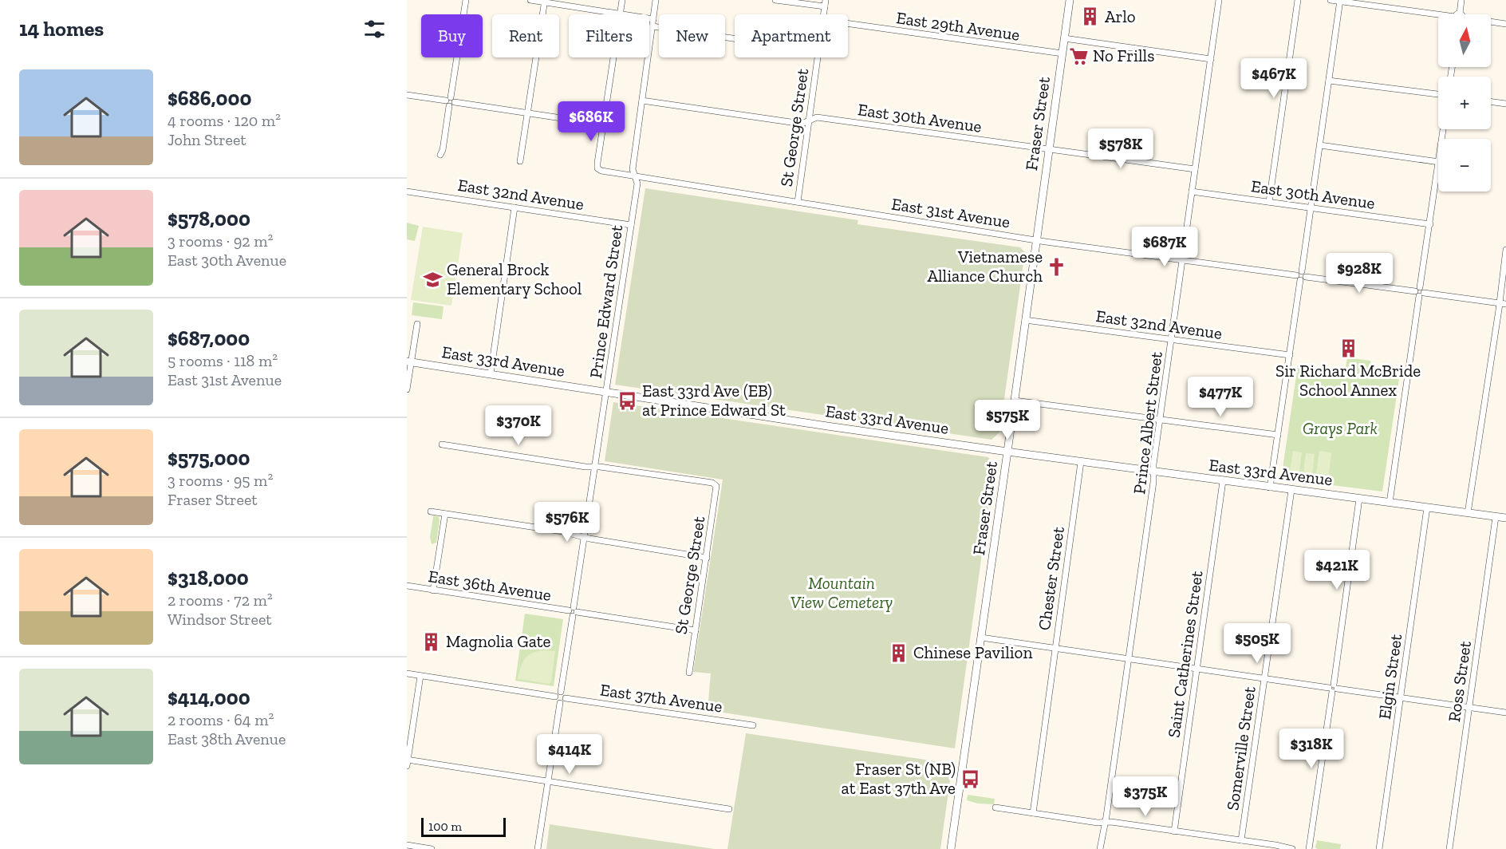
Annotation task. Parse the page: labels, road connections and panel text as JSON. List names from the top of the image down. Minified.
{"streets":{"street":["East 29th Avenue","East 30th Avenue","Fraser Street","St George Street","East 32nd Avenue","East 31st Avenue","Prince Edward Street","East 33rd Avenue","Prince Albert Street","Chester Street","East 36th Avenue","Saint Catherines Street","Elgin Street","Ross Street","East 37th Avenue","Somerville Street"]},"crossings":[["East 29th Avenue","Fraser Street"],["East 30th Avenue","Fraser Street"],["East 30th Avenue","St George Street"],["East 30th Avenue","Prince Edward Street"],["East 30th Avenue","Prince Albert Street"],["Fraser Street","East 32nd Avenue"],["Fraser Street","East 31st Avenue"],["Fraser Street","East 33rd Avenue"],["St George Street","East 31st Avenue"],["St George Street","Prince Edward Street"],["St George Street","East 36th Avenue"],["East 32nd Avenue","Prince Edward Street"],["East 32nd Avenue","Prince Albert Street"],["East 31st Avenue","Prince Edward Street"],["East 31st Avenue","Prince Albert Street"],["Prince Edward Street","East 33rd Avenue"],["Prince Edward Street","East 36th Avenue"],["Prince Edward Street","East 37th Avenue"],["East 33rd Avenue","Prince Albert Street"],["East 33rd Avenue","Chester Street"],["East 33rd Avenue","Saint Catherines Street"],["East 33rd Avenue","Elgin Street"],["East 33rd Avenue","Ross Street"],["East 33rd Avenue","Somerville Street"]],"parks":["Grays Park","Mountain View Cemetery"],"places":{"building":["Arlo","Sir Richard McBride School Annex","Magnolia Gate","Chinese Pavilion"],"supermarket":["No Frills"],"church":["Vietnamese Alliance Church"],"school or university":["General Brock Elementary School"],"bus stop":["East 33rd Ave (EB) at Prince Edward St","Fraser St (NB) at East 37th Ave"]},"scale_bar":"100 m","north":"top","page":{"heading":"14 homes","map_buttons":["+","−"],"chip":["Buy","Rent","Filters","New","Apartment"],"list":[{"name":"$686,000","note":"4 rooms · 120 m² · John Street"},{"name":"$578,000","note":"3 rooms · 92 m² · East 30th Avenue"},{"name":"$687,000","note":"5 rooms · 118 m² · East 31st Avenue"},{"name":"$575,000","note":"3 rooms · 95 m² · Fraser Street"},{"name":"$318,000","note":"2 rooms · 72 m² · Windsor Street"},{"name":"$414,000","note":"2 rooms · 64 m² · East 38th Avenue"}],"price":["$467K","$686K","$578K","$687K","$928K","$477K","$575K","$370K","$576K","$421K","$505K","$318K","$414K","$375K"],"scale":"100 m"}}
